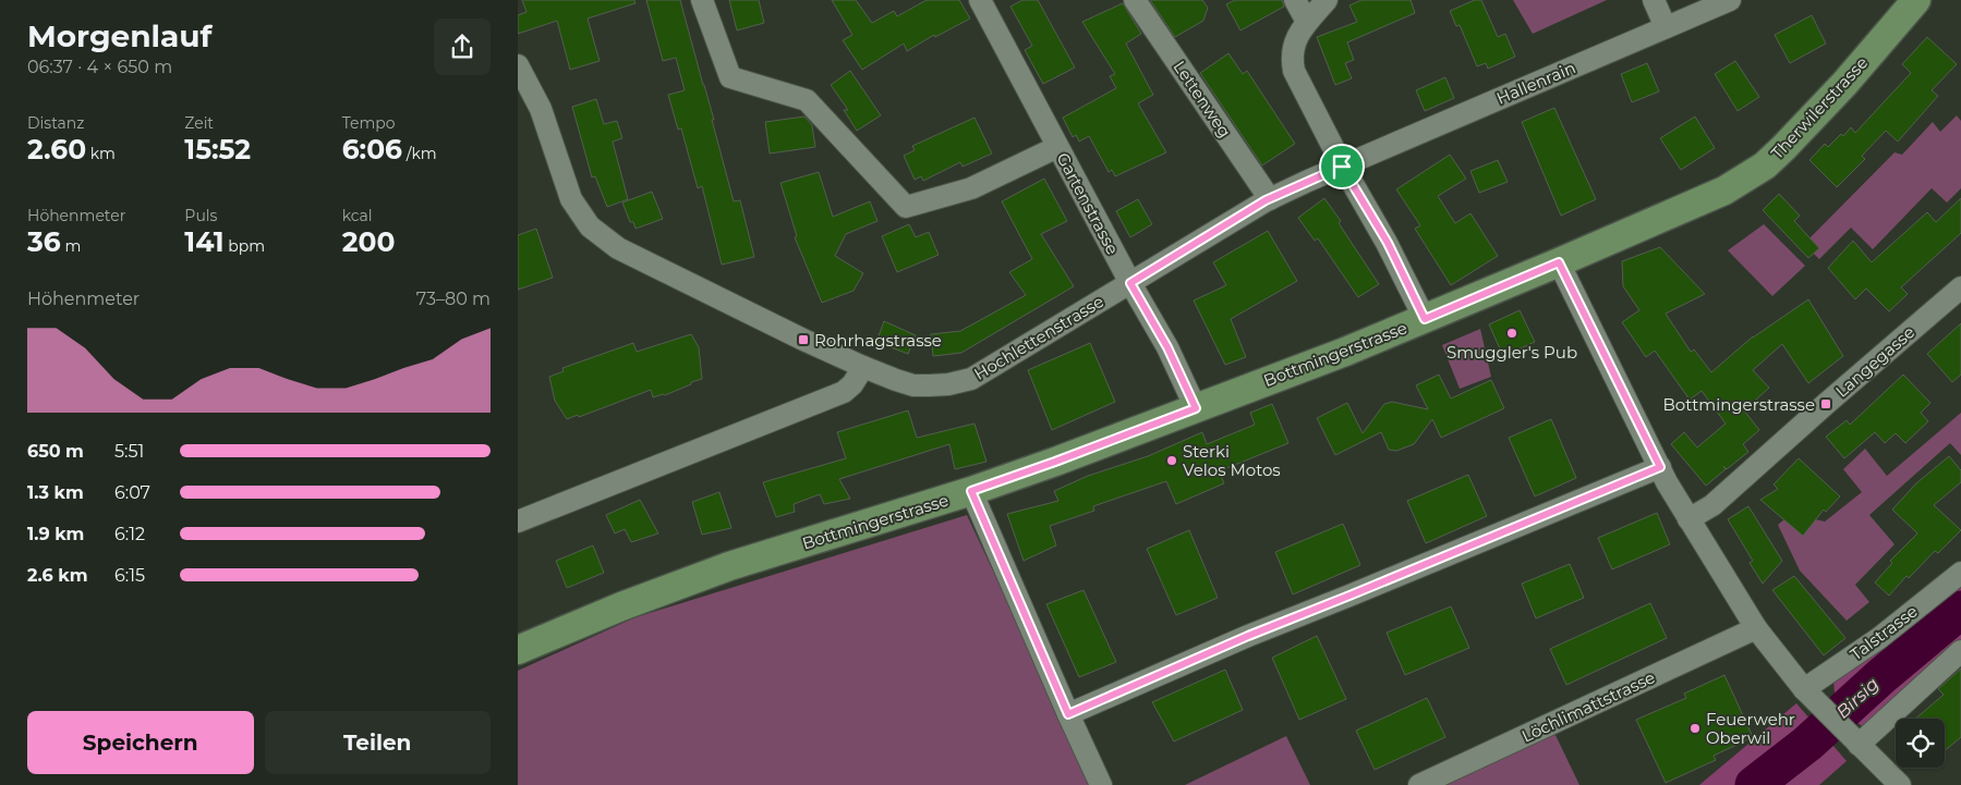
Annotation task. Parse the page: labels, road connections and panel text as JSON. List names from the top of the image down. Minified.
{"streets":{"main road":["Therwilerstrasse","Bottmingerstrasse"],"street":["Hallenrain","Lettenweg","Gartenstrasse","Hochlettenstrasse","Langegasse","Talstrasse","Löchlimattstrasse"]},"crossings":[["Hallenrain","Hochlettenstrasse"],["Lettenweg","Hochlettenstrasse"],["Therwilerstrasse","Bottmingerstrasse"],["Gartenstrasse","Hochlettenstrasse"],["Gartenstrasse","Bottmingerstrasse"]],"water":["Birsig"],"places":{"other":["Smuggler's Pub","Sterki Velos Motos","Feuerwehr Oberwil"],"transit":["Rohrhagstrasse","Bottmingerstrasse"]},"page":{"heading":["Morgenlauf","06:37 · 4 × 650 m"],"stats":[["Distanz","2.60 km"],["Zeit","15:52"],["Tempo","6:06 /km"],["Höhenmeter","36 m"],["Puls","141 bpm"],["kcal","200"]],"chart":["Höhenmeter","73–80 m"],"list":[{"name":"650 m","note":"5:51"},{"name":"1.3 km","note":"6:07"},{"name":"1.9 km","note":"6:12"},{"name":"2.6 km","note":"6:15"}],"buttons":["Speichern","Teilen"]}}
